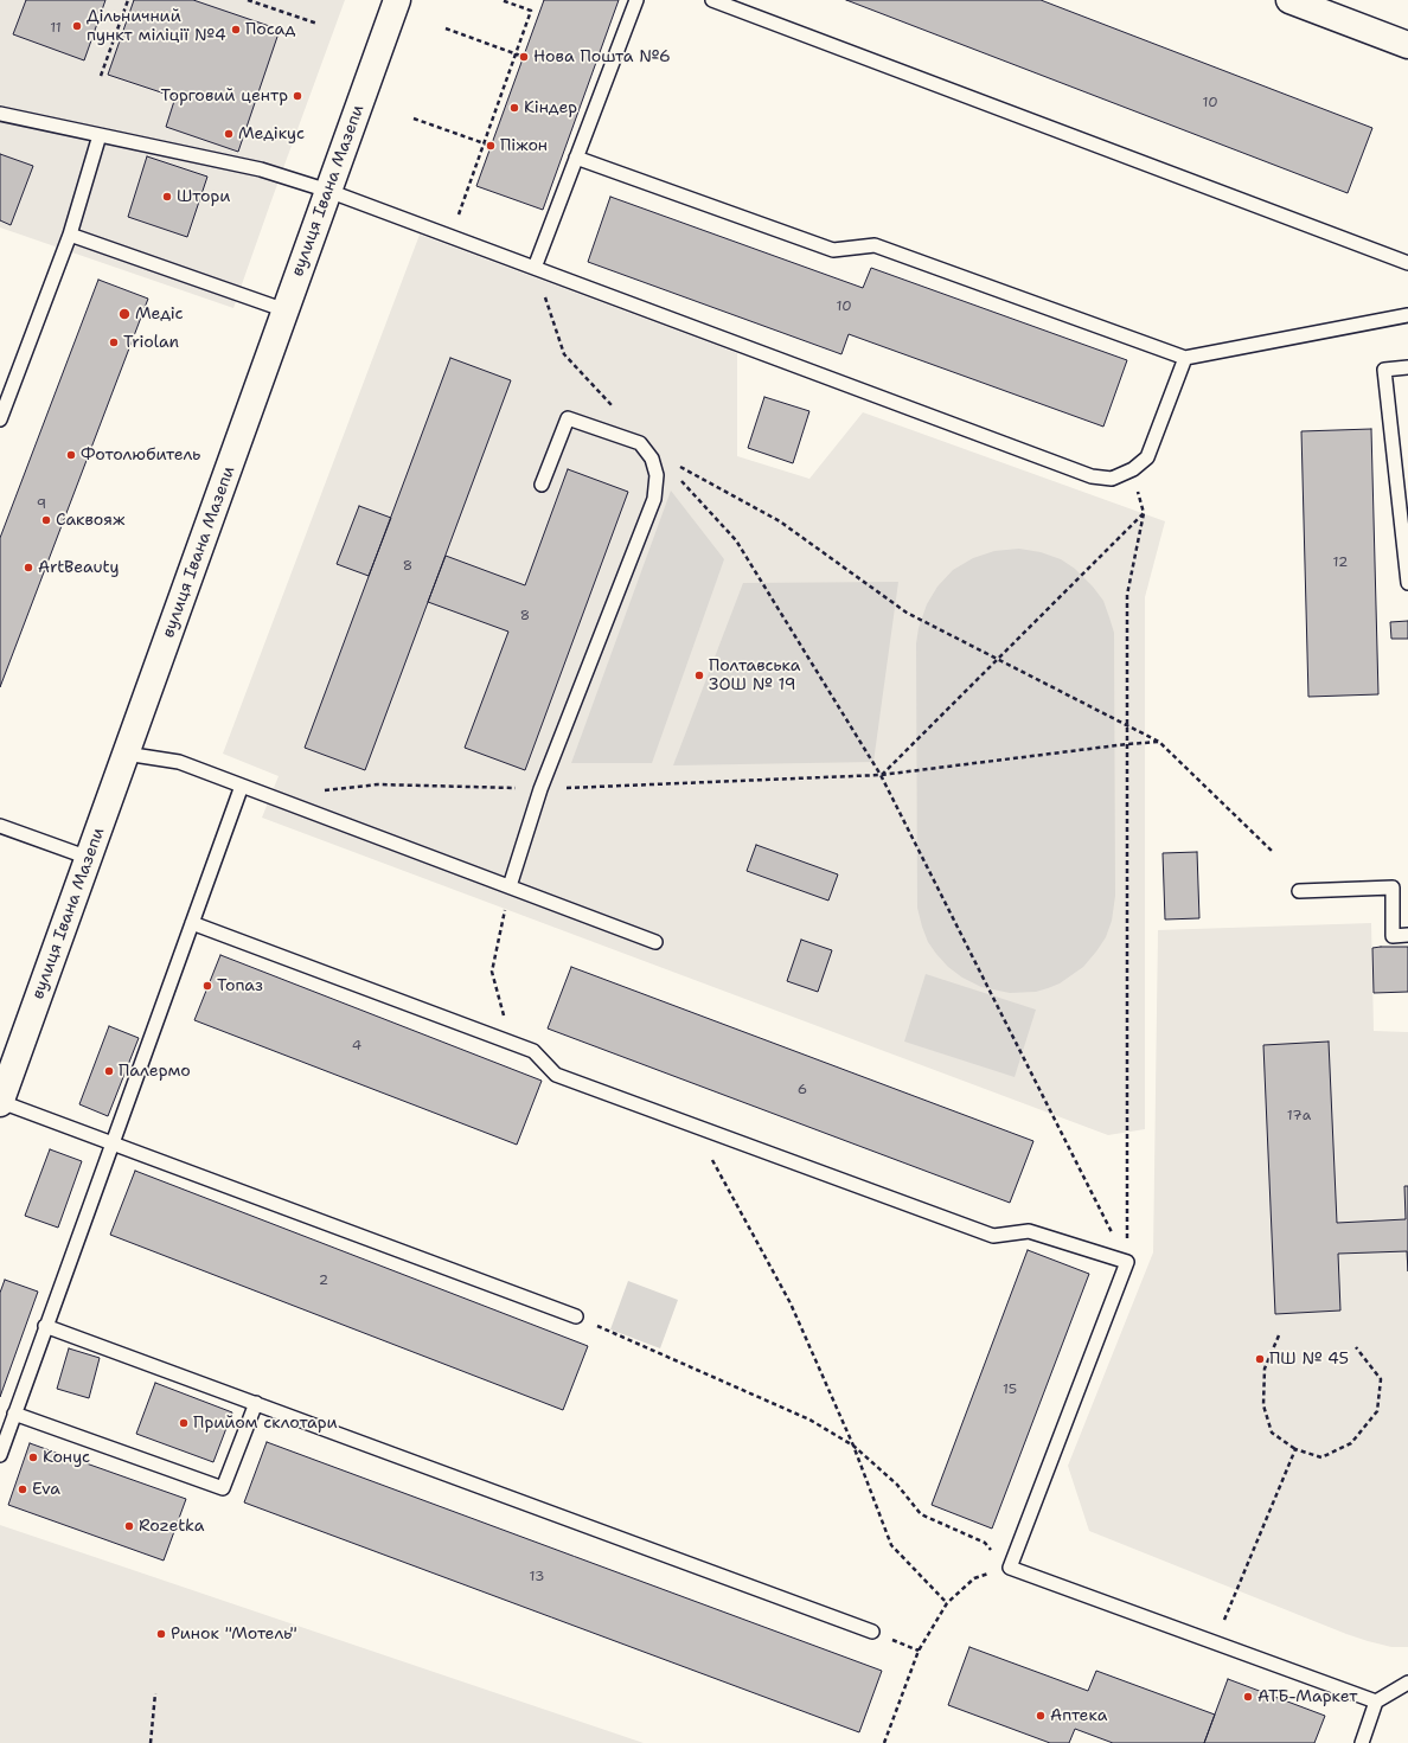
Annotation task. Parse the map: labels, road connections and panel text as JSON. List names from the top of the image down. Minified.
{"streets":{"main road":["вулиця Івана Мазепи"]},"places":["Дільничний пункт міліції №4","Посад","Нова Пошта №6","Торговий центр","Кіндер","Медікус","Піжон","Штори","Медіс","Triolan","Фотолюбитель","Саквояж","ArtBeauty","Полтавська ЗОШ № 19","Топаз","Палермо","ПШ № 45","Прийом склотари","Конус","Eva","Rozetka","Ринок \"Мотель\"","АТБ-Маркет","Аптека"],"house_numbers":["11","10","10","9","12","8","8","4","6","17а","2","15","13"]}
